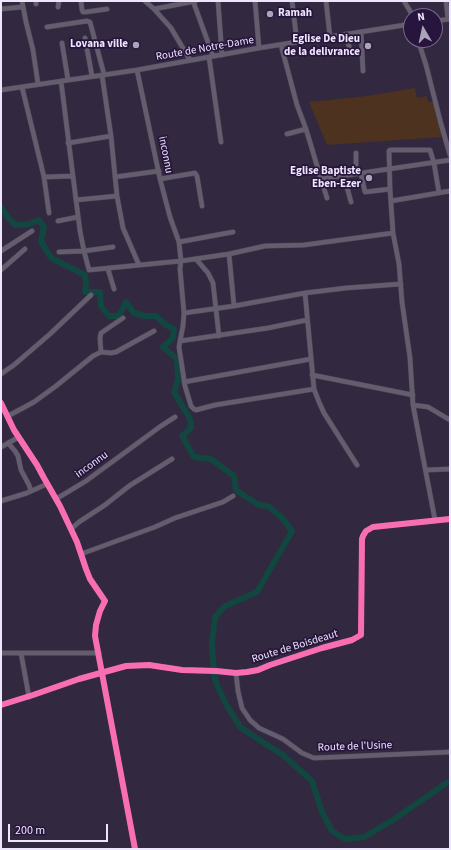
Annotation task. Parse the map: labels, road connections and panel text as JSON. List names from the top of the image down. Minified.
{"streets":{"street":["Route de Notre-Dame","inconnu","Route de Boisdeaut","Route de l'Usine"]},"crossings":[["Route de Notre-Dame","inconnu"],["Route de Boisdeaut","Route de l'Usine"]],"places":["Ramah","Lovana ville","Eglise De Dieu de la delivrance","Eglise Baptiste Eben-Ezer"],"scale_bar":"200 m","north":"top"}
